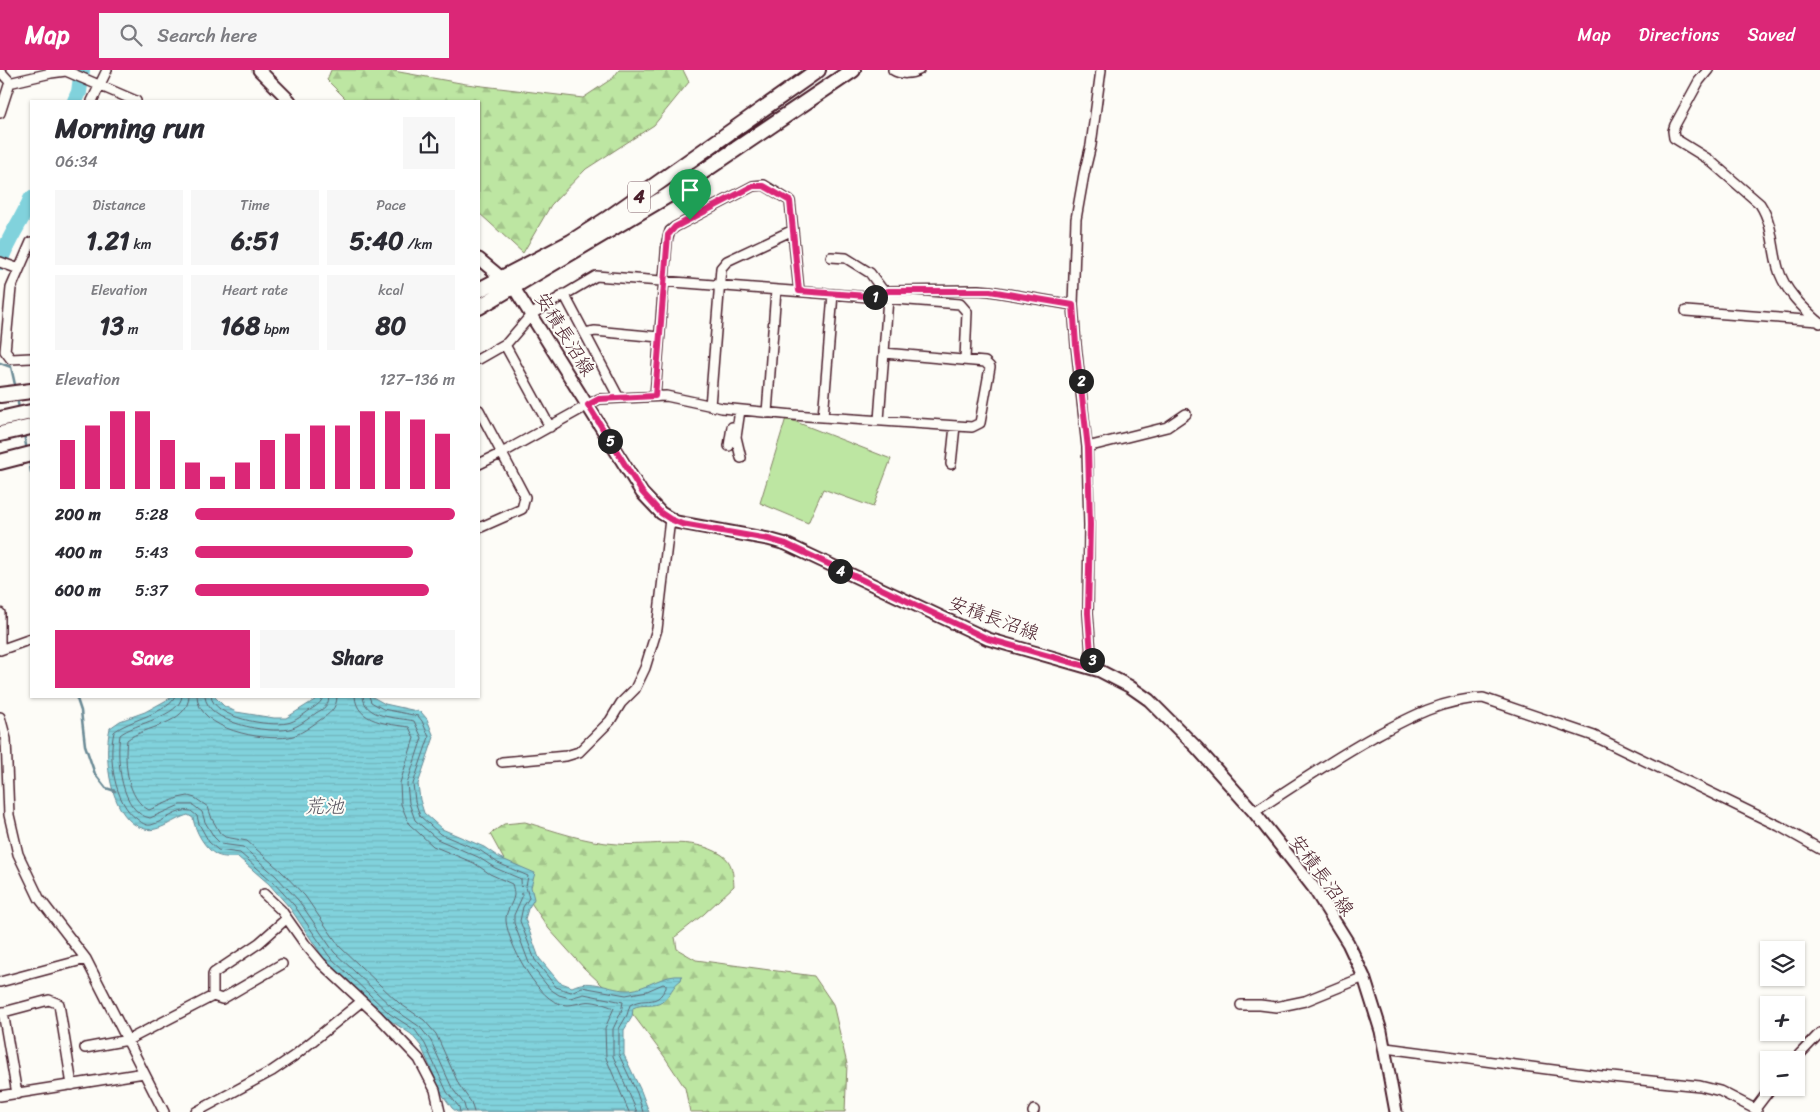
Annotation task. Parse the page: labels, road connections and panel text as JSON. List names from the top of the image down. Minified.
{"streets":{"highway":["4"],"main road":["安積長沼線"]},"crossings":[["4","安積長沼線"]],"water":["荒池"],"page":{"header":"Map","search":"Search here","nav":["Map","Directions","Saved"],"heading":["Morning run","06:34"],"stats":[["Distance","1.21 km"],["Time","6:51"],["Pace","5:40 /km"],["Elevation","13 m"],["Heart rate","168 bpm"],["kcal","80"]],"pins":["1","2","5","4","3"],"chart":["Elevation","127–136 m"],"list":[{"name":"200 m","note":"5:28"},{"name":"400 m","note":"5:43"},{"name":"600 m","note":"5:37"}],"buttons":["Save","Share"],"map_buttons":["+","−"]}}
